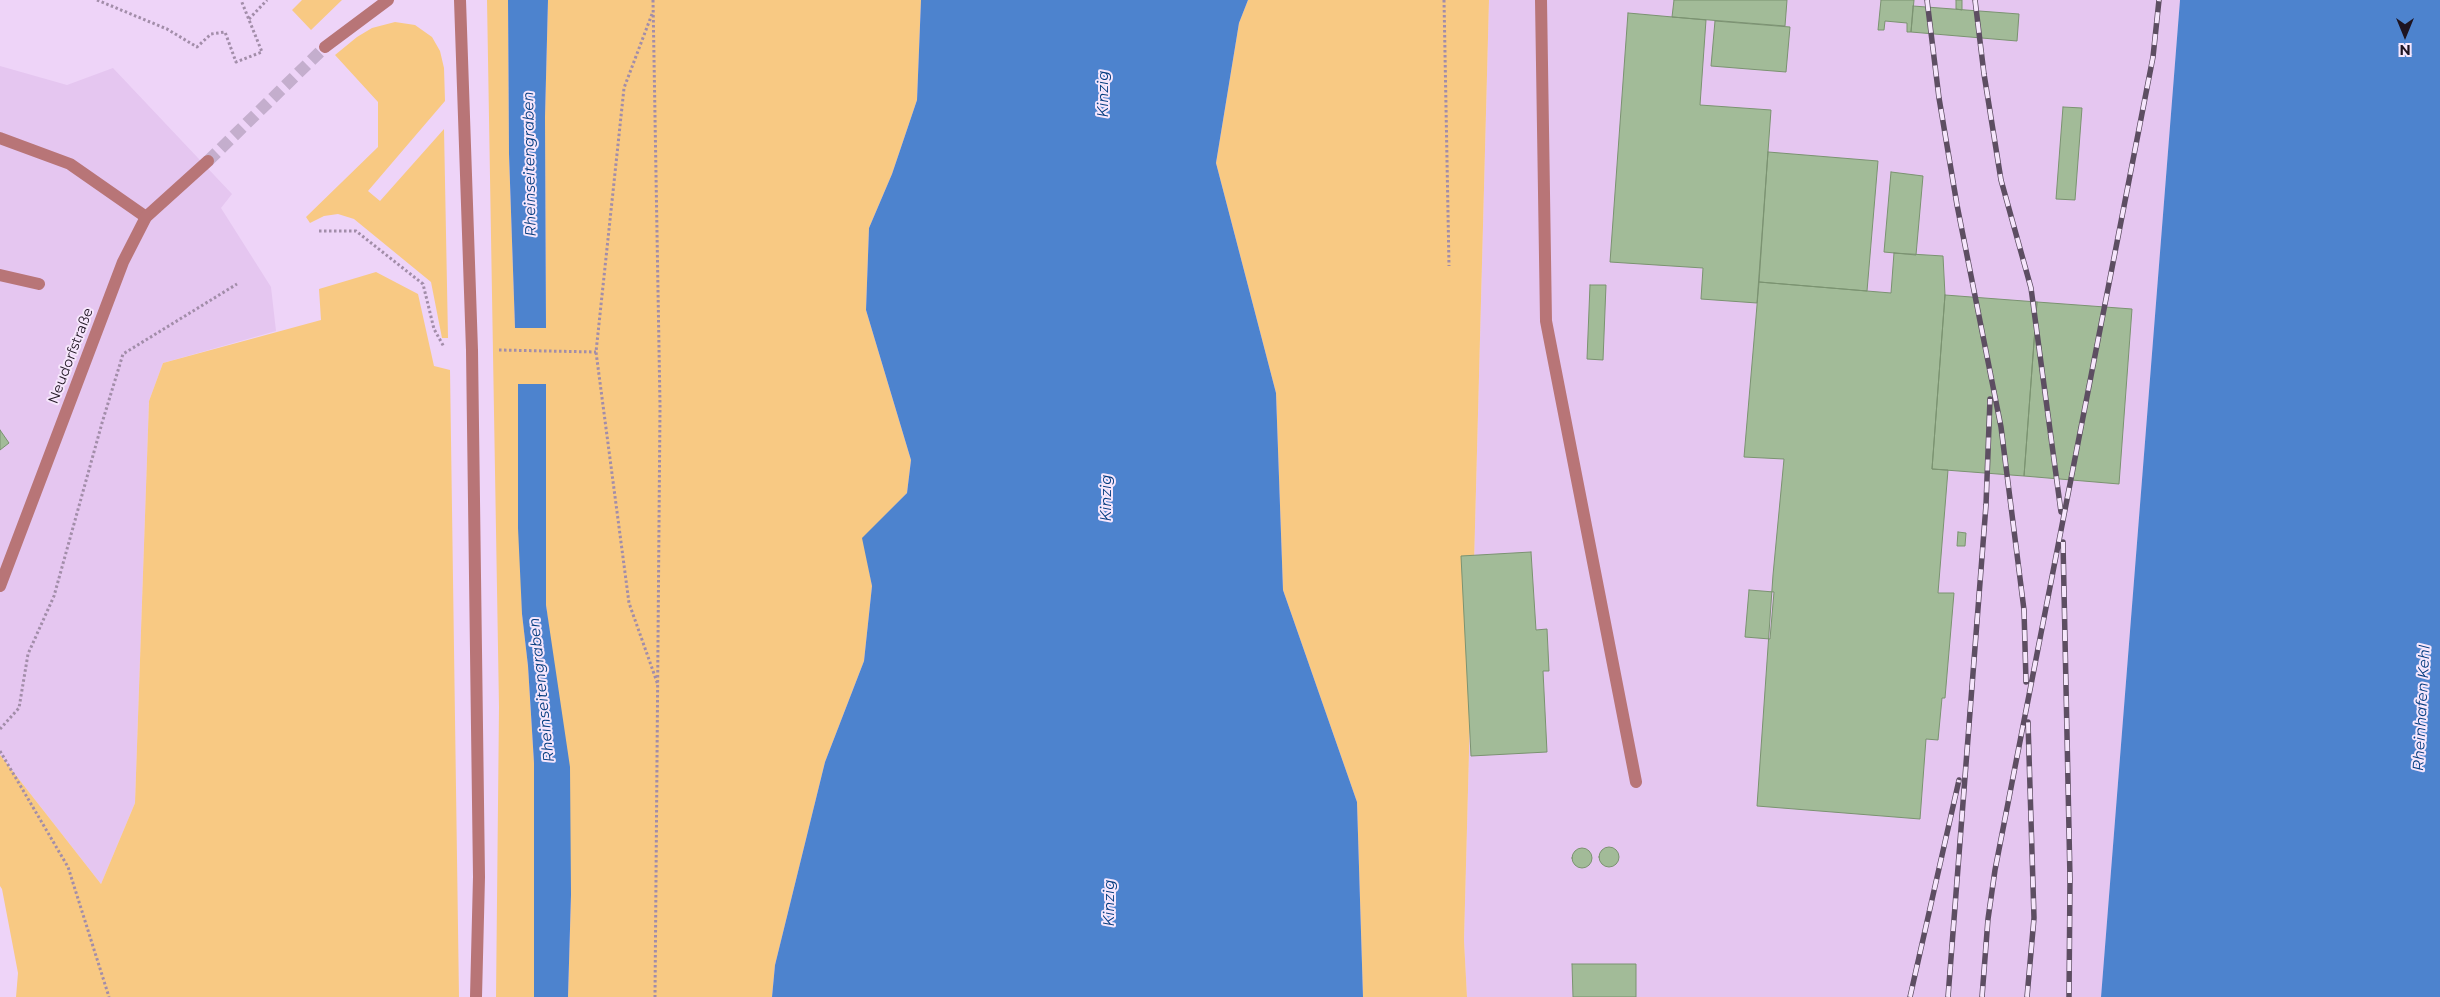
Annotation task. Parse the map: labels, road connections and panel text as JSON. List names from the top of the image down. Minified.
{"streets":{"street":["Neudorfstraße"]},"water":["Kinzig","Rheinseitengraben","Rheinhafen Kehl"],"north":"bottom"}
